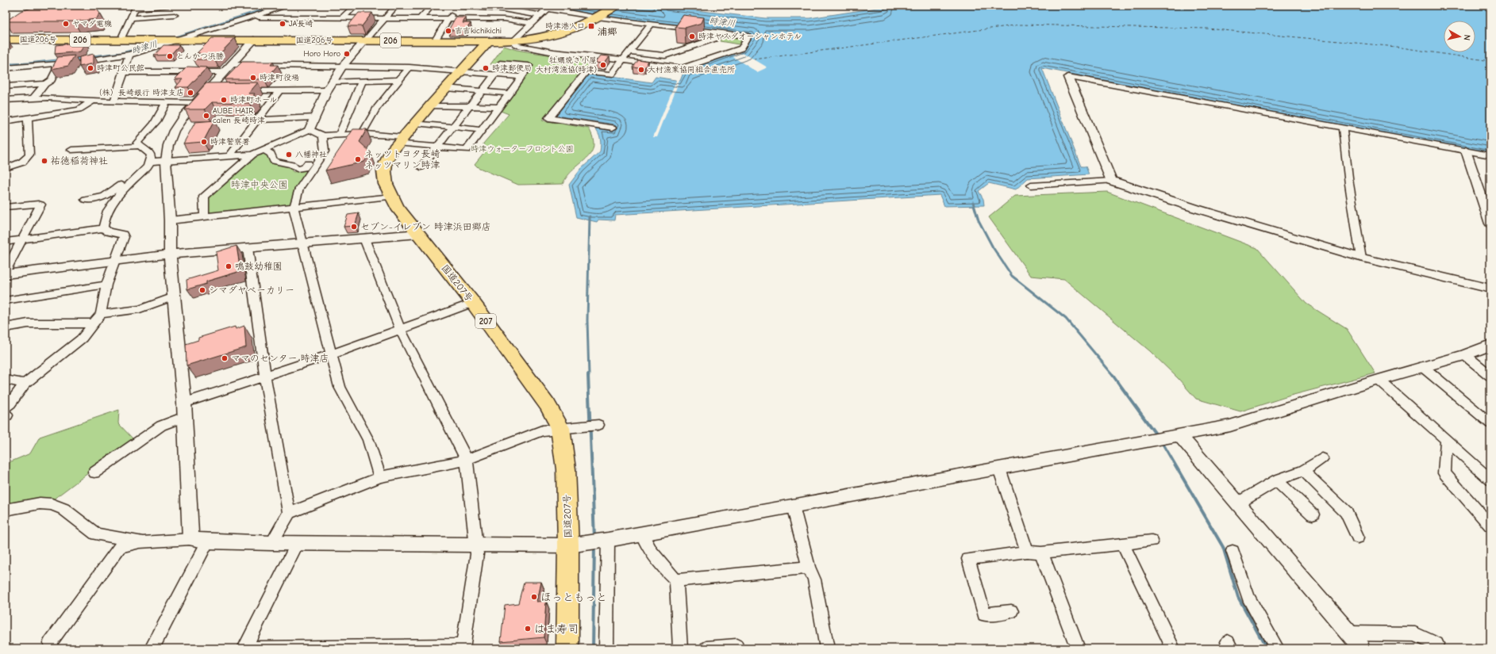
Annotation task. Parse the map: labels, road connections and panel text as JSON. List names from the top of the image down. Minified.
{"streets":{"highway":["国道206号","206","国道207号","207"]},"crossings":[["国道206号","国道207号"]],"districts":["浦郷"],"water":["時津川"],"parks":["時津ウォーターフロント公園","時津中央公園"],"places":{"other":["ヤマダ電機","JA長崎","吉吉kichikichi","時津ヤスダオーシャンホテル","Horo Horo","とんかつ浜勝","牡蠣焼き小屋 大村湾漁協(時津)","時津町公民館","時津郵便局","大村漁業協同組合直売所","時津町役場","（株）長崎銀行 時津支店","時津町ホール","AUBE HAIR calen 長崎時津","時津警察署","八幡神社","ネッツトヨタ長崎 ネッツマリン時津","祐徳稲荷神社","セブン-イレブン 時津浜田郷店","鳴鼓幼稚園","シマダヤベーカリー","ママのセンター 時津店","ほっともっと","はま寿司"],"transit":["時津港入口"]},"north":"right"}
